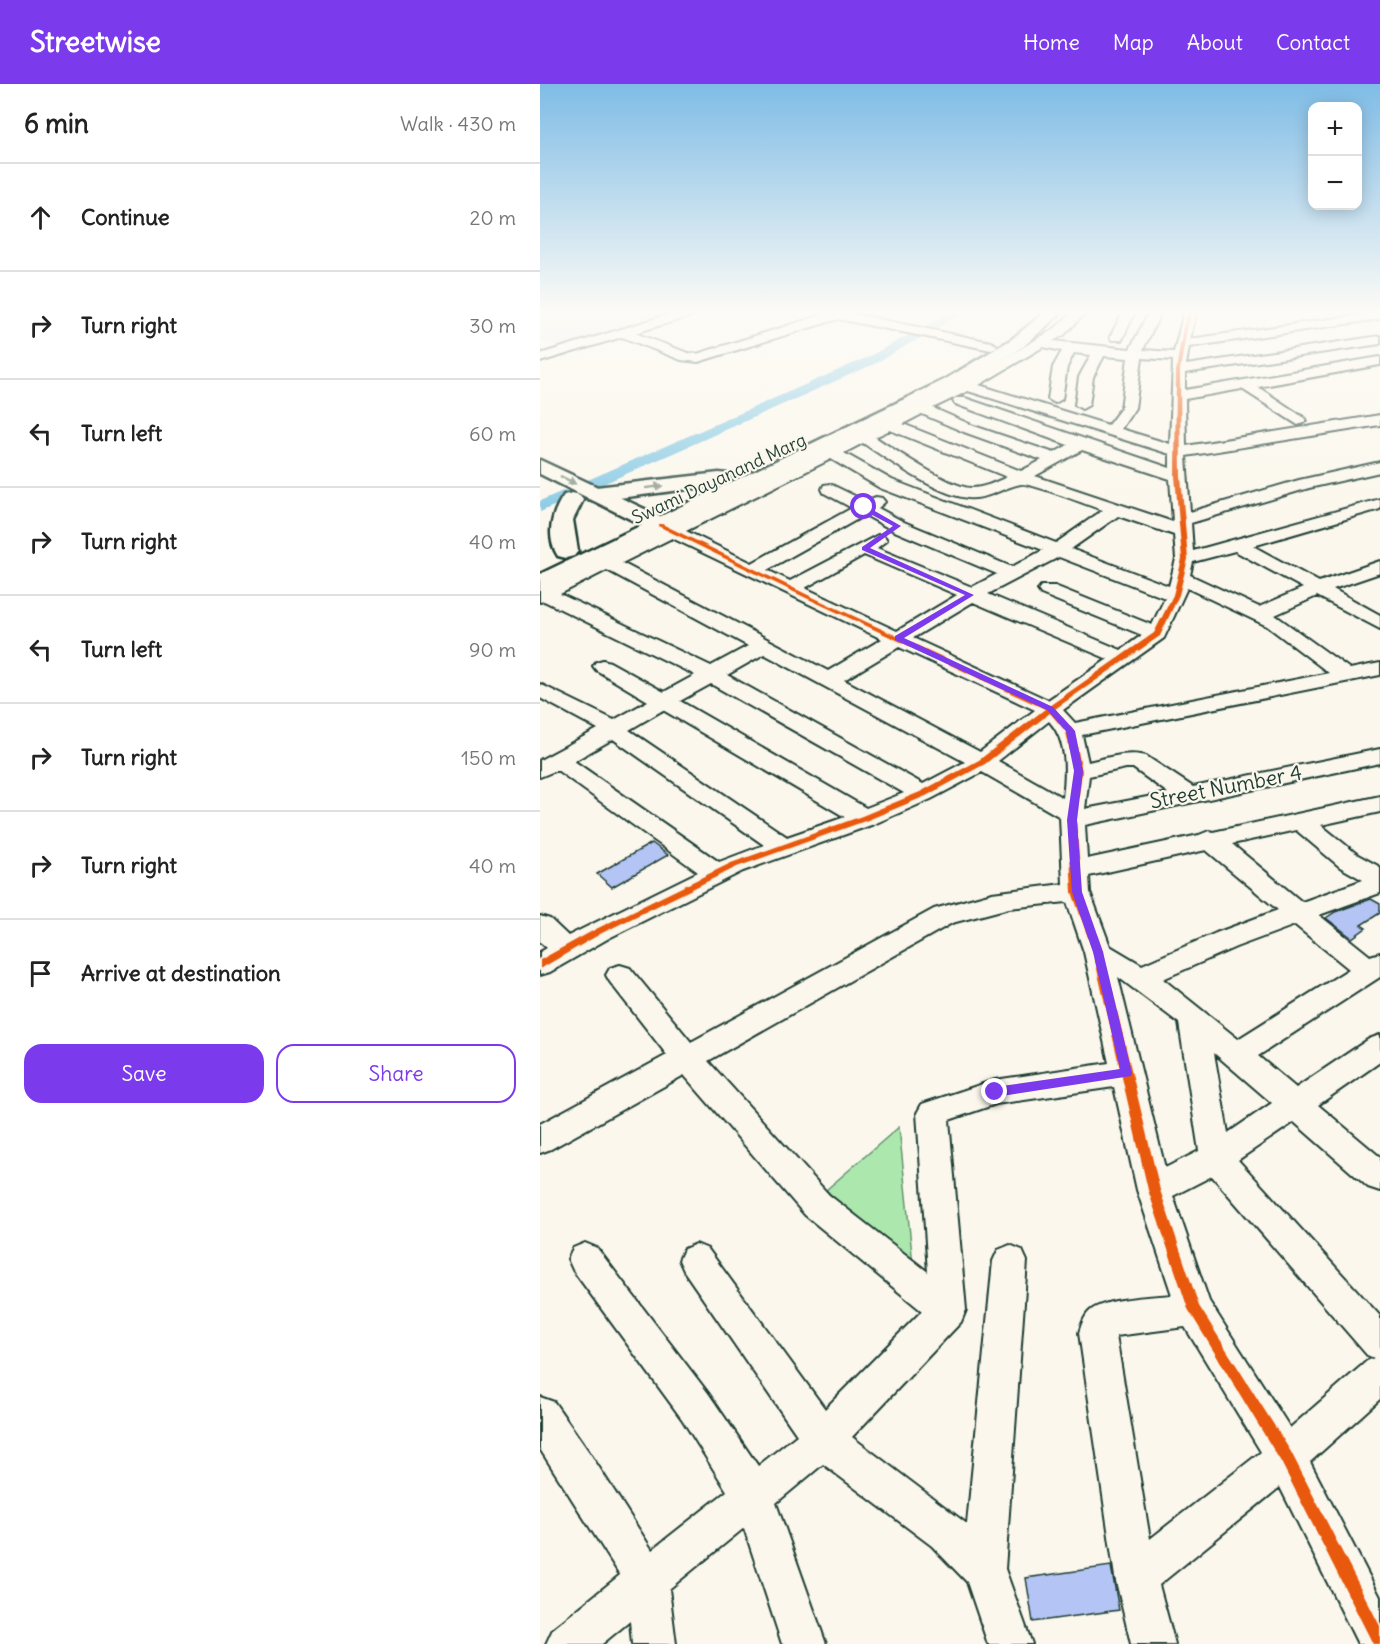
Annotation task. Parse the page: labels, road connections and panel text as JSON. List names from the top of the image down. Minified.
{"streets":{"main road":["Swami Dayanand Marg"],"street":["Street Number 4"]},"page":{"header":"Streetwise","nav":["Home","Map","About","Contact"],"heading":["6 min","Walk · 430 m"],"map_buttons":["+","−"],"list":[["Continue","20 m"],["Turn right","30 m"],["Turn left","60 m"],["Turn right","40 m"],["Turn left","90 m"],["Turn right","150 m"],["Turn right","40 m"],"Arrive at destination"],"buttons":["Save","Share"]}}
